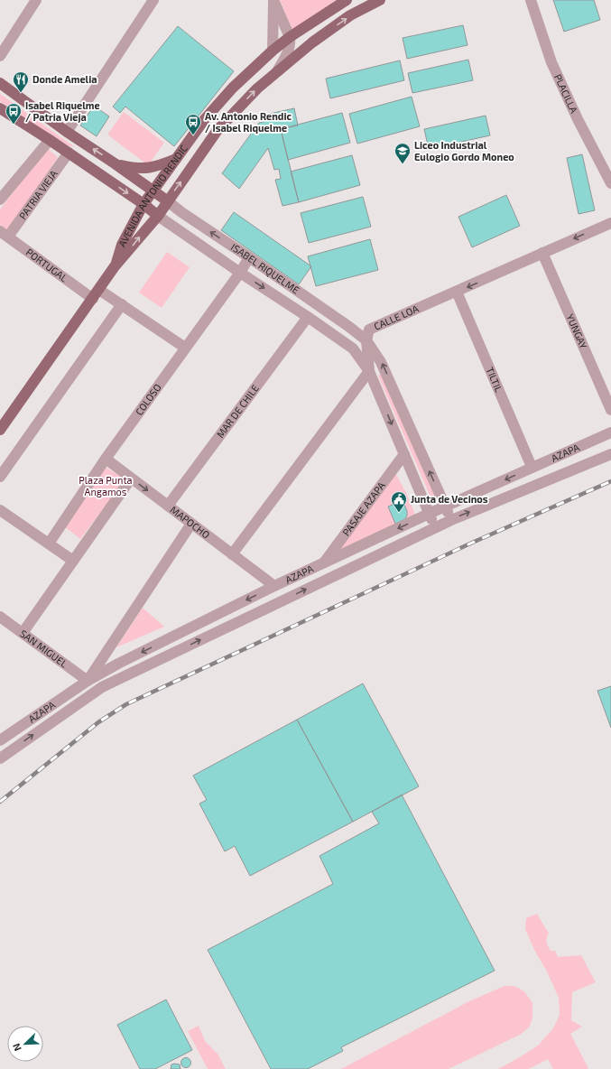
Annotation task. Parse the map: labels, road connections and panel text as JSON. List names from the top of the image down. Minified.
{"streets":{"main road":["AVENIDA ANTONIO RENDIC","ISABEL RIQUELME"],"street":["PLACILLA","PATRIA VIEJA","PORTUGAL","CALLE LOA","YUNGAY","TILTIL","COLOSO","MAR DE CHILE","AZAPA","PASAJE AZAPA","MAPOCHO","SAN MIGUEL"]},"crossings":[["PATRIA VIEJA","PORTUGAL"],["PATRIA VIEJA","ISABEL RIQUELME"],["AVENIDA ANTONIO RENDIC","PORTUGAL"],["AVENIDA ANTONIO RENDIC","ISABEL RIQUELME"],["PORTUGAL","COLOSO"],["ISABEL RIQUELME","CALLE LOA"],["ISABEL RIQUELME","COLOSO"],["ISABEL RIQUELME","MAR DE CHILE"],["ISABEL RIQUELME","AZAPA"],["ISABEL RIQUELME","PASAJE AZAPA"],["CALLE LOA","YUNGAY"],["CALLE LOA","TILTIL"],["TILTIL","AZAPA"],["COLOSO","MAPOCHO"],["MAR DE CHILE","MAPOCHO"],["AZAPA","PASAJE AZAPA"],["AZAPA","MAPOCHO"],["AZAPA","SAN MIGUEL"]],"one_way":["CALLE LOA"],"parks":["Plaza Punta Angamos"],"places":{"restaurant":["Donde Amelia"],"bus stop":["Isabel Riquelme / Patria Vieja","Av. Antonio Rendic / Isabel Riquelme"],"school or university":["Liceo Industrial Eulogio Gordo Moneo"],"public building":["Junta de Vecinos"]},"north":"bottom left"}
